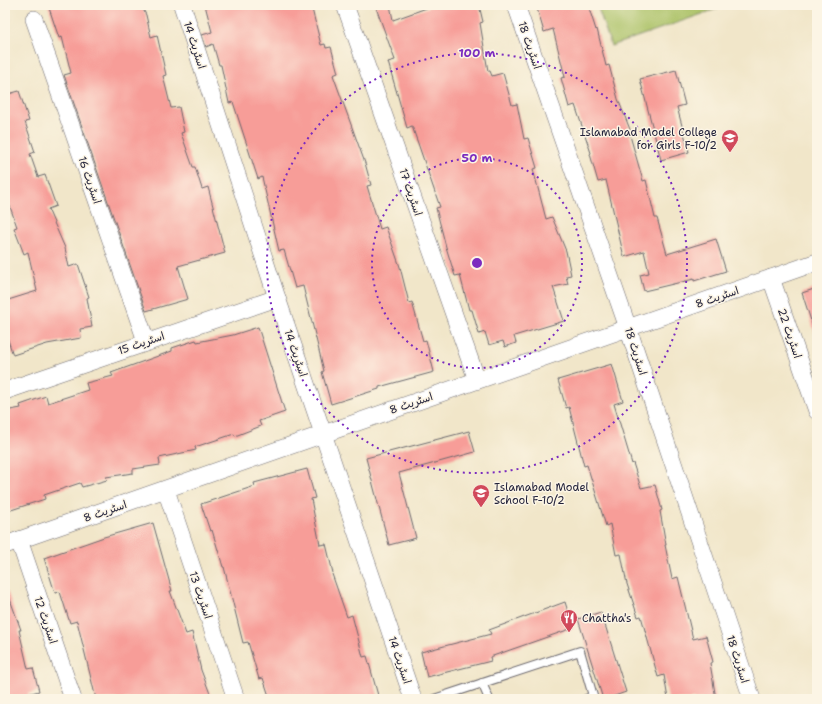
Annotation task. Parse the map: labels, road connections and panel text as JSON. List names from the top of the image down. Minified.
{"streets":{"street":["اسٹریٹ 14","اسٹریٹ 18","اسٹریٹ 16","اسٹریٹ 17","اسٹریٹ 8","اسٹریٹ 22","اسٹریٹ 15","اسٹریٹ 13","اسٹریٹ 12"]},"crossings":[["اسٹریٹ 14","اسٹریٹ 8"],["اسٹریٹ 14","اسٹریٹ 15"],["اسٹریٹ 18","اسٹریٹ 8"],["اسٹریٹ 16","اسٹریٹ 15"],["اسٹریٹ 17","اسٹریٹ 8"],["اسٹریٹ 8","اسٹریٹ 22"],["اسٹریٹ 8","اسٹریٹ 13"],["اسٹریٹ 8","اسٹریٹ 12"]],"places":{"school or university":["Islamabad Model College for Girls F-10/2","Islamabad Model School F-10/2"],"restaurant":["Chattha's"]},"rings":["100 m","50 m"]}
